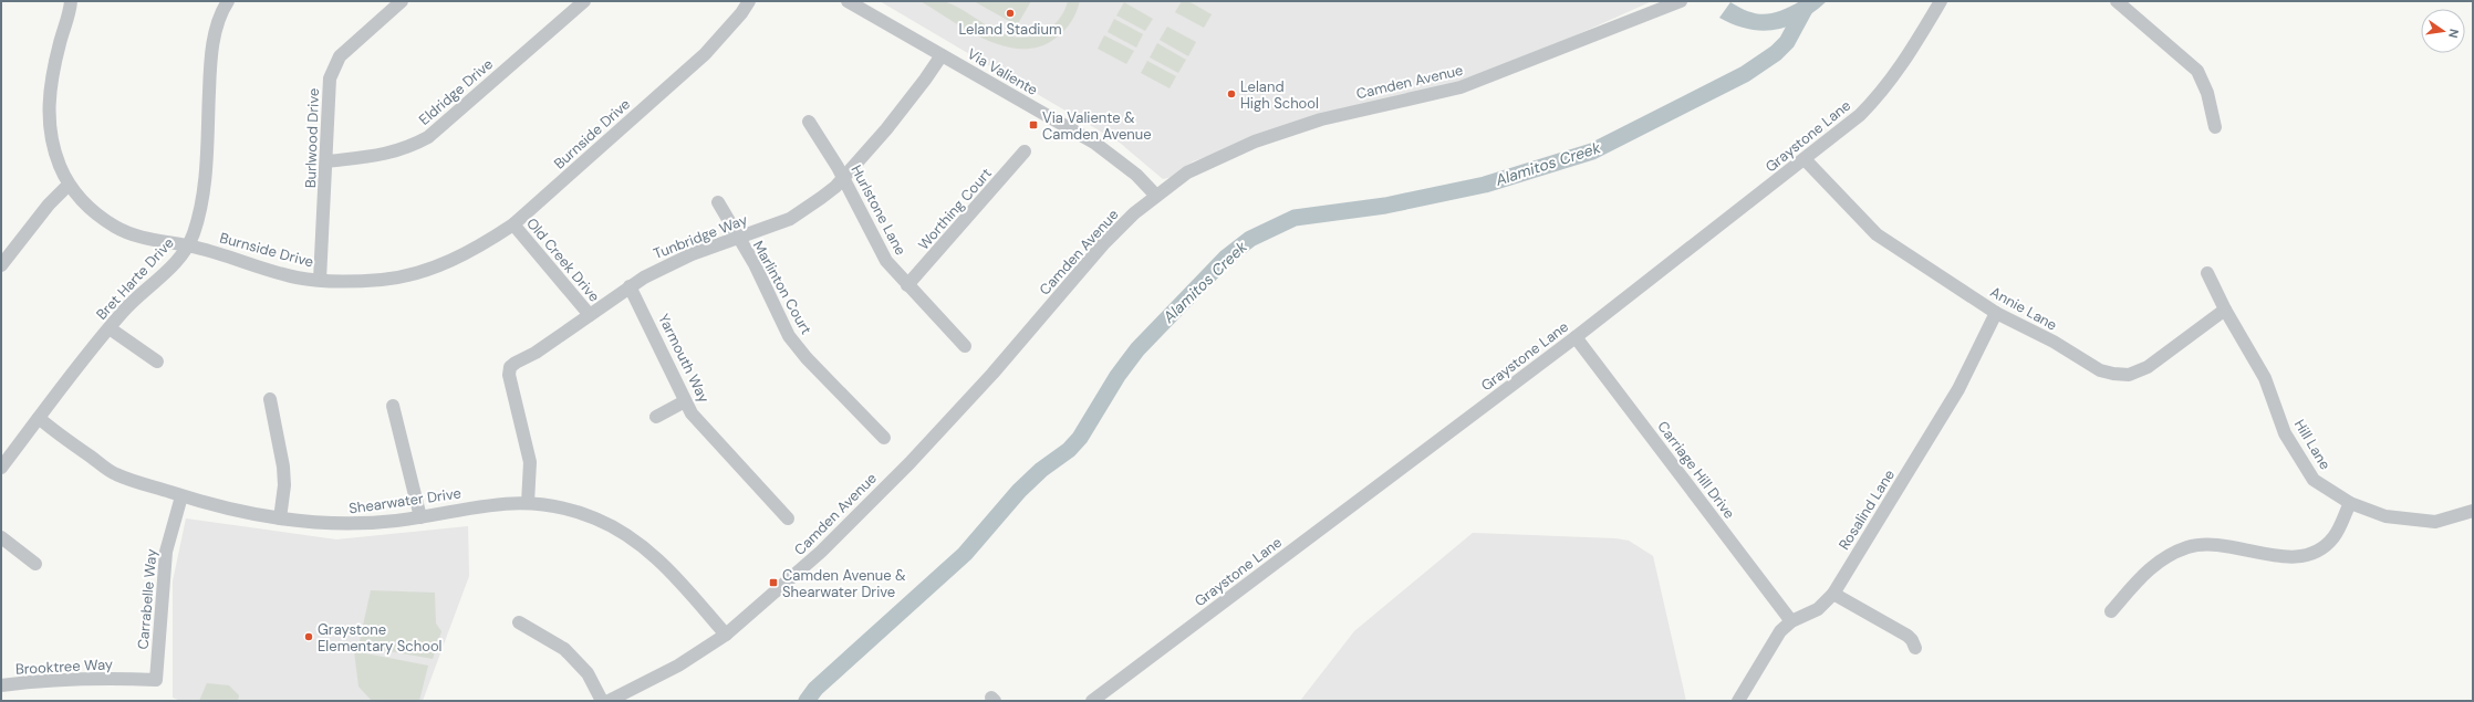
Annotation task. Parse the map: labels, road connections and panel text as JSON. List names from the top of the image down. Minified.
{"streets":{"street":["Via Valiente","Camden Avenue","Eldridge Drive","Burnside Drive","Graystone Lane","Burlwood Drive","Worthing Court","Hurlstone Lane","Tunbridge Way","Old Creek Drive","Bret Harte Drive","Marlinton Court","Annie Lane","Yarmouth Way","Hill Lane","Carriage Hill Drive","Shearwater Drive","Rosalind Lane","Carrabelle Way","Brooktree Way"]},"crossings":[["Via Valiente","Camden Avenue"],["Via Valiente","Tunbridge Way"],["Camden Avenue","Shearwater Drive"],["Eldridge Drive","Burlwood Drive"],["Burnside Drive","Burlwood Drive"],["Burnside Drive","Old Creek Drive"],["Burnside Drive","Bret Harte Drive"],["Graystone Lane","Annie Lane"],["Graystone Lane","Carriage Hill Drive"],["Worthing Court","Hurlstone Lane"],["Hurlstone Lane","Tunbridge Way"],["Tunbridge Way","Old Creek Drive"],["Tunbridge Way","Marlinton Court"],["Tunbridge Way","Yarmouth Way"],["Tunbridge Way","Shearwater Drive"],["Bret Harte Drive","Shearwater Drive"],["Annie Lane","Hill Lane"],["Annie Lane","Rosalind Lane"],["Carriage Hill Drive","Rosalind Lane"],["Shearwater Drive","Carrabelle Way"],["Carrabelle Way","Brooktree Way"]],"water":["Alamitos Creek"],"places":{"other":["Leland Stadium","Leland High School","Graystone Elementary School"],"transit":["Via Valiente & Camden Avenue","Camden Avenue & Shearwater Drive"]},"north":"right"}
